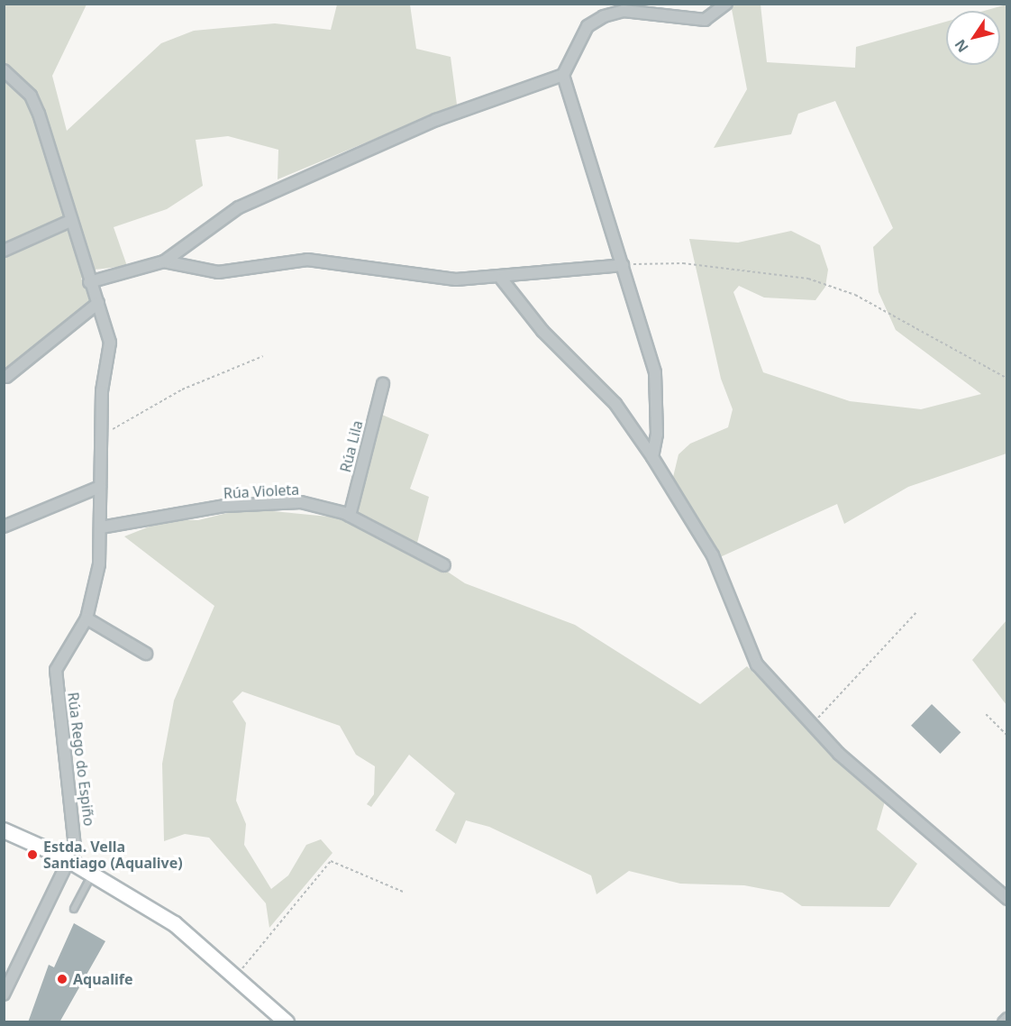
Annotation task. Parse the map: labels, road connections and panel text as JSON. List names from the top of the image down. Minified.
{"streets":{"street":["Rúa Lila","Rúa Violeta","Rúa Rego do Espiño"]},"crossings":[["Rúa Lila","Rúa Violeta"],["Rúa Violeta","Rúa Rego do Espiño"]],"places":["Estda. Vella Santiago (Aqualive)","Aqualife"],"north":"bottom left"}
